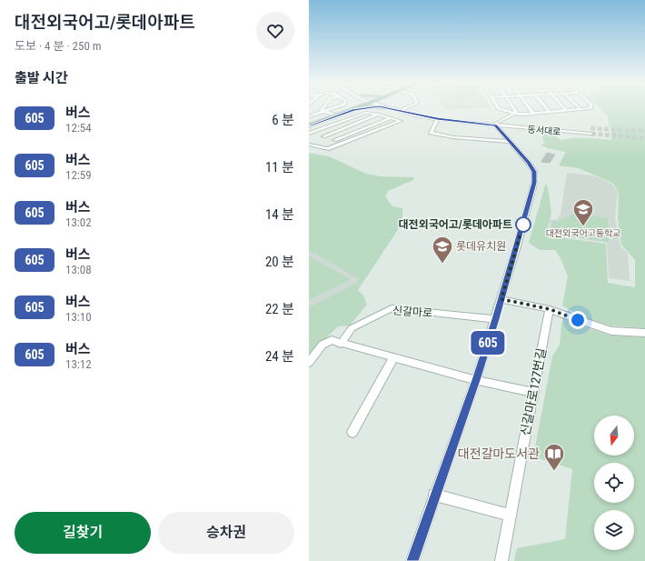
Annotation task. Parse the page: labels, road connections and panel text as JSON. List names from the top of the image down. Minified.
{"streets":{"street":["동서대로","신갈마로","신갈마로127번길"]},"places":{"other":["대전외국어고/롯데아파트"],"school or university":["대전외국어고등학교","롯데유치원"],"library":["대전갈마도서관"]},"lines":["bus line 605"],"north":"bottom","page":{"heading":[["대전외국어고/롯데아파트","도보 · 4 분 · 250 m"],"출발 시간"],"on_map":"605","list":[{"mark":"605","name":"버스","note":"12:54","value":"6 분"},{"mark":"605","name":"버스","note":"12:59","value":"11 분"},{"mark":"605","name":"버스","note":"13:02","value":"14 분"},{"mark":"605","name":"버스","note":"13:08","value":"20 분"},{"mark":"605","name":"버스","note":"13:10","value":"22 분"},{"mark":"605","name":"버스","note":"13:12","value":"24 분"}],"buttons":["길찾기","승차권"]}}
